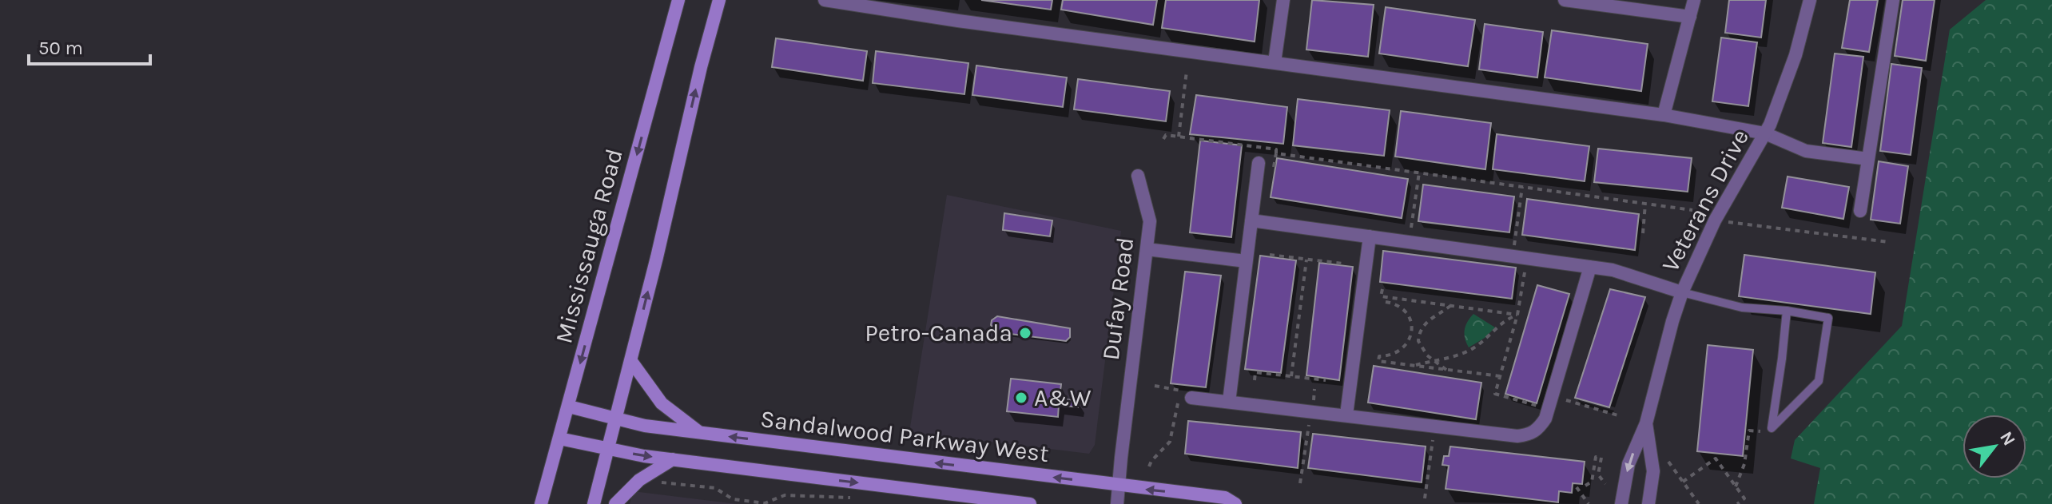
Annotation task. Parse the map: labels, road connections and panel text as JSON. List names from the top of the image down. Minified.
{"streets":{"main road":["Mississauga Road","Sandalwood Parkway West"],"street":["Veterans Drive","Dufay Road"]},"crossings":[["Mississauga Road","Sandalwood Parkway West"],["Dufay Road","Sandalwood Parkway West"]],"places":["Petro-Canada","A&W"],"scale_bar":"50 m","north":"top right"}
